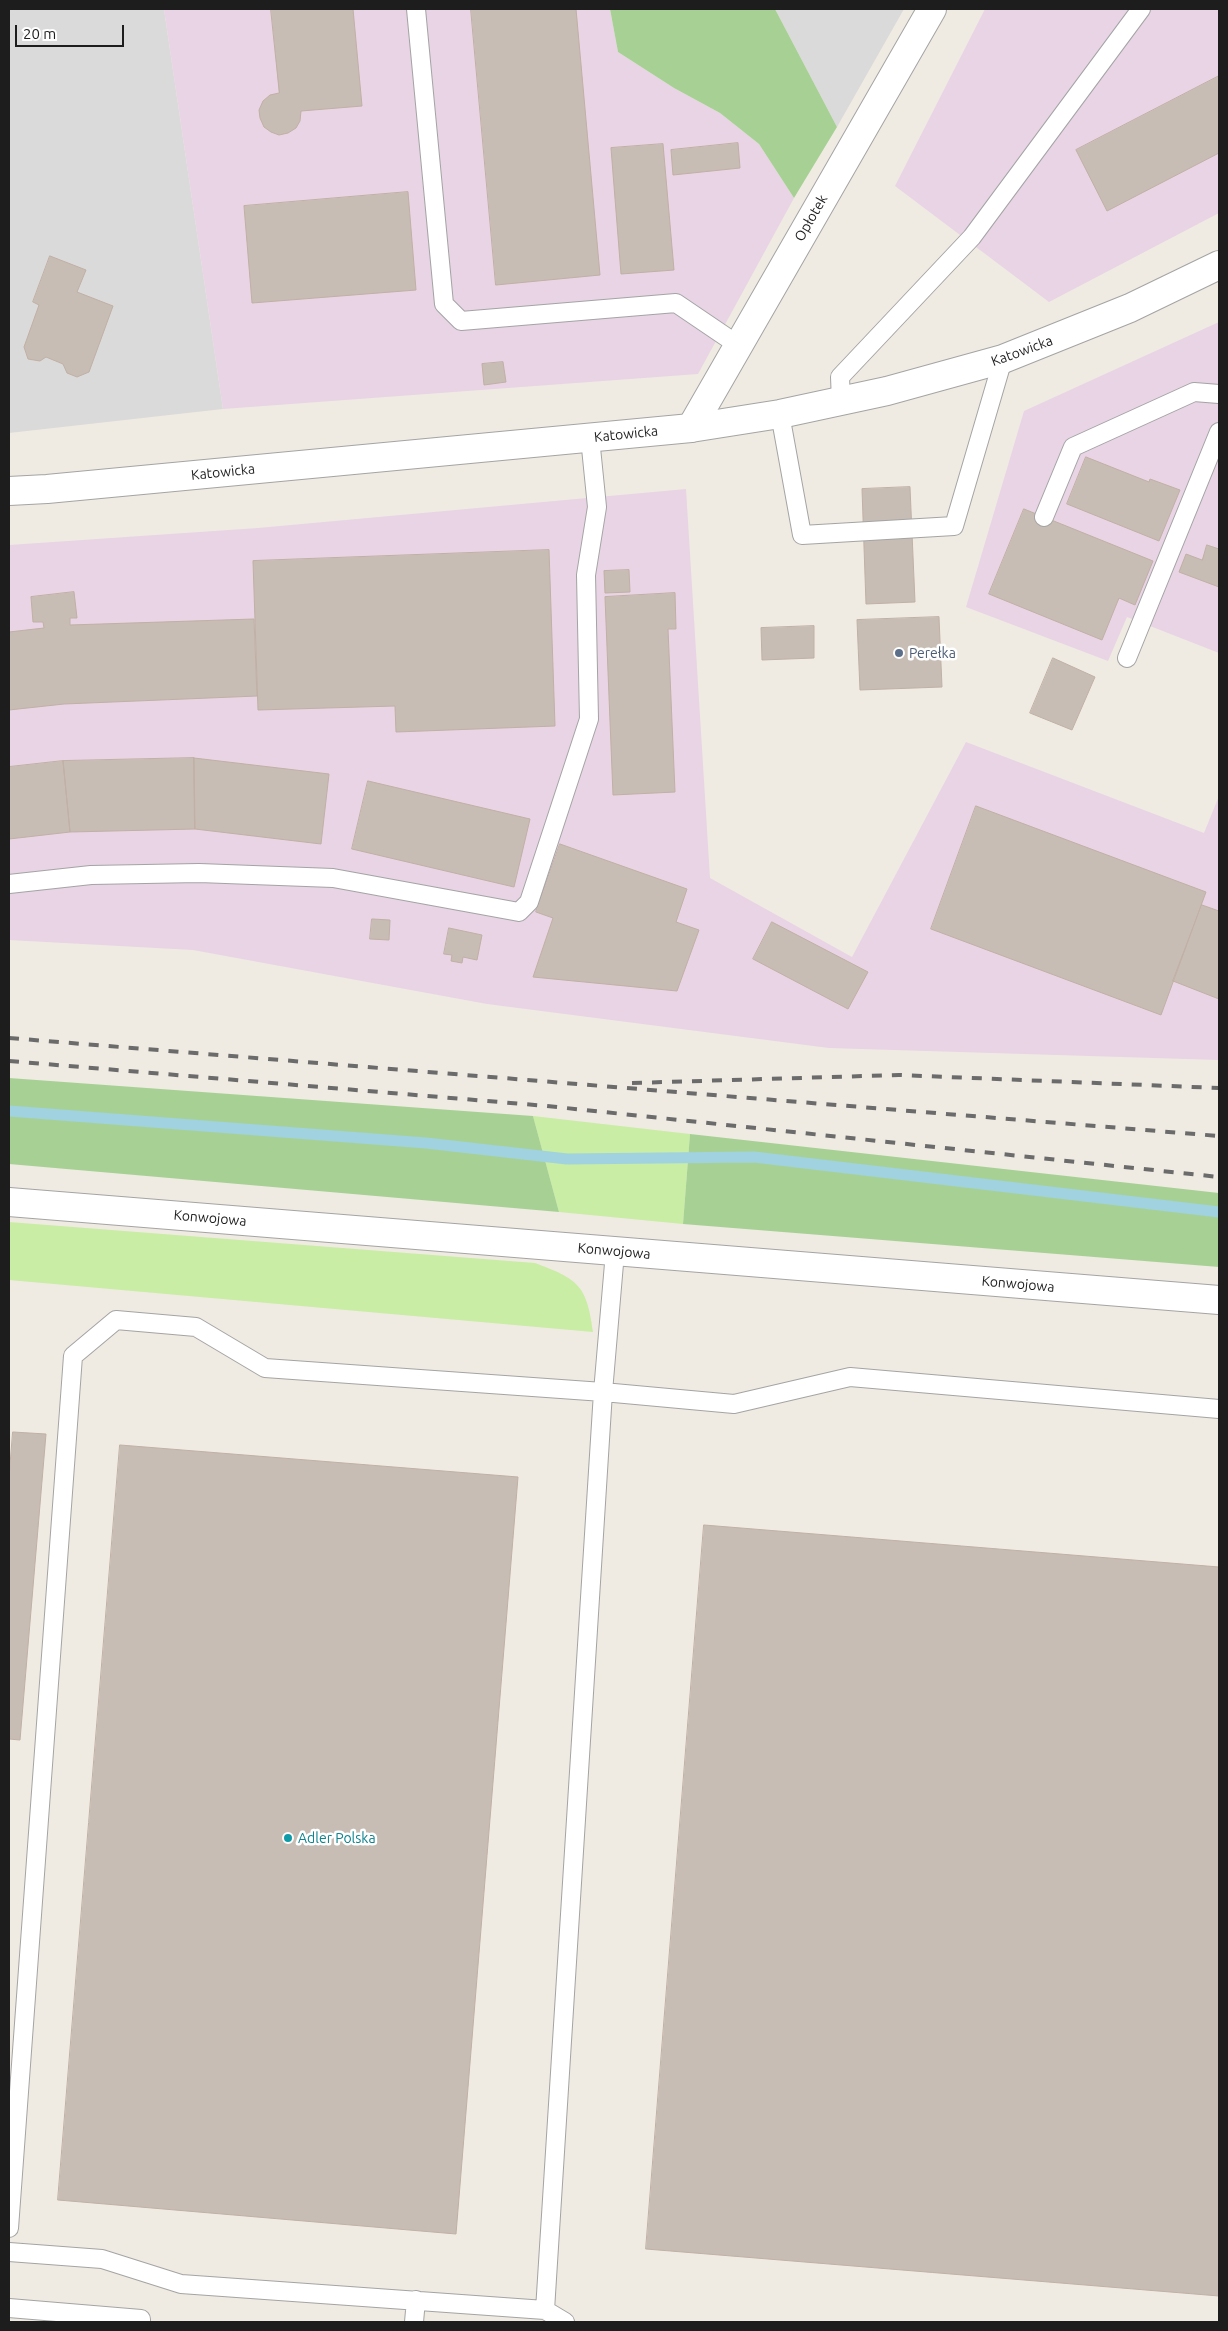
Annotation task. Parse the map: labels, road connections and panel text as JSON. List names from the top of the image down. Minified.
{"streets":{"street":["Opłotek","Katowicka","Konwojowa"]},"crossings":[["Opłotek","Katowicka"]],"places":["Perełka","Adler Polska"],"scale_bar":"20 m"}
